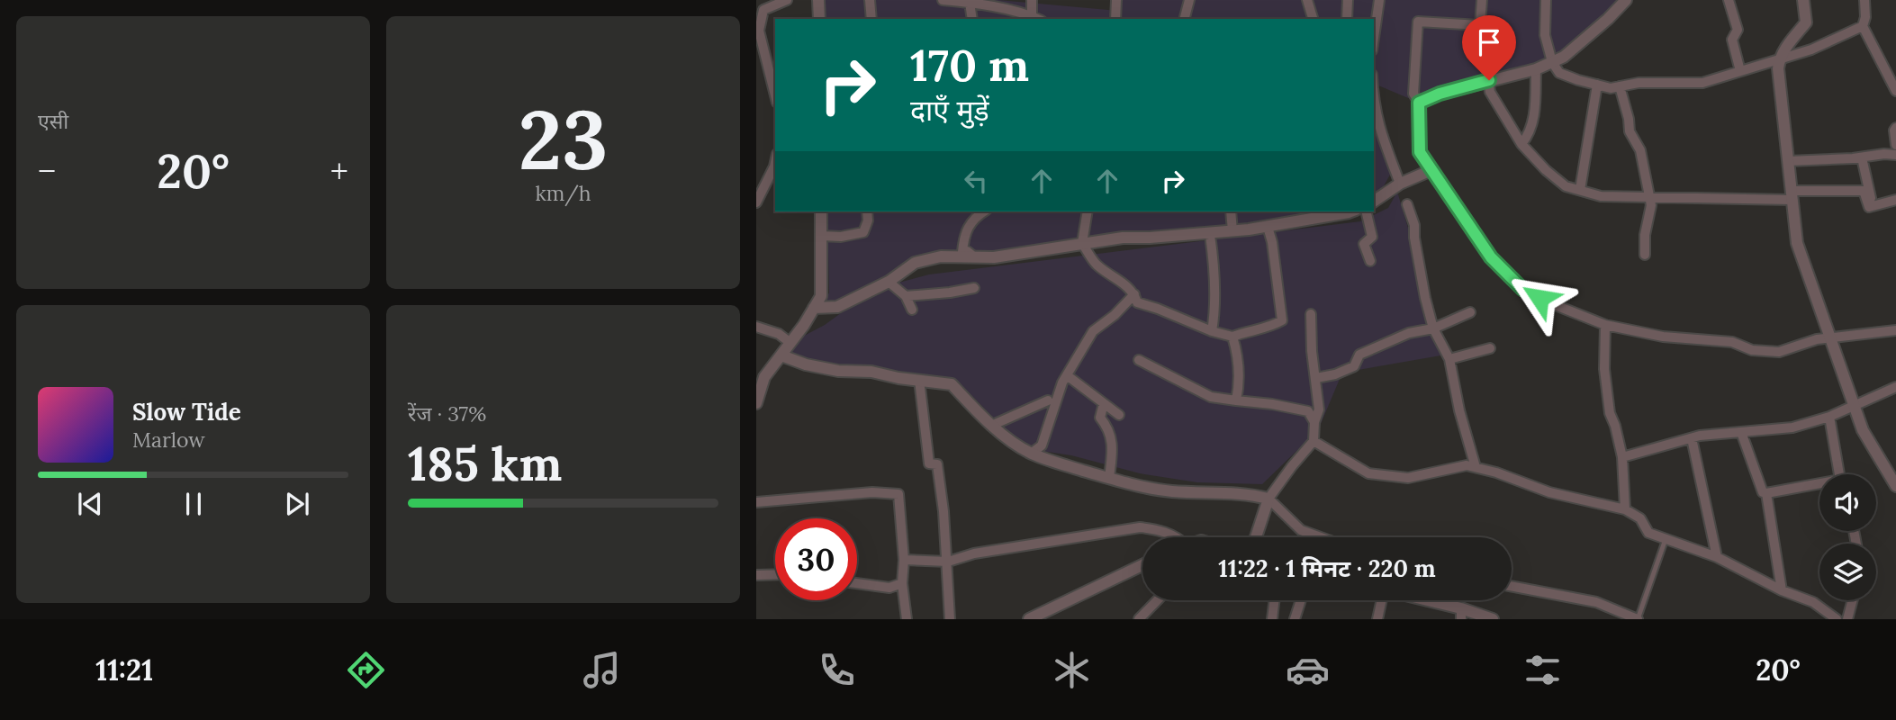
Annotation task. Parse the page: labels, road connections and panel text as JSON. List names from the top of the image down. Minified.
{"page":{"tile":["एसी",["23","km/h"],["रेंज · 37%","185 km"]],"turn":["170 m","दाएँ मुड़ें"],"heat":["−","20°","+"],"song":["Slow Tide","Marlow"],"limit":"30","trip":"11:22 · 1 मिनट · 220 m","tabs":["11:21","20°"]}}
